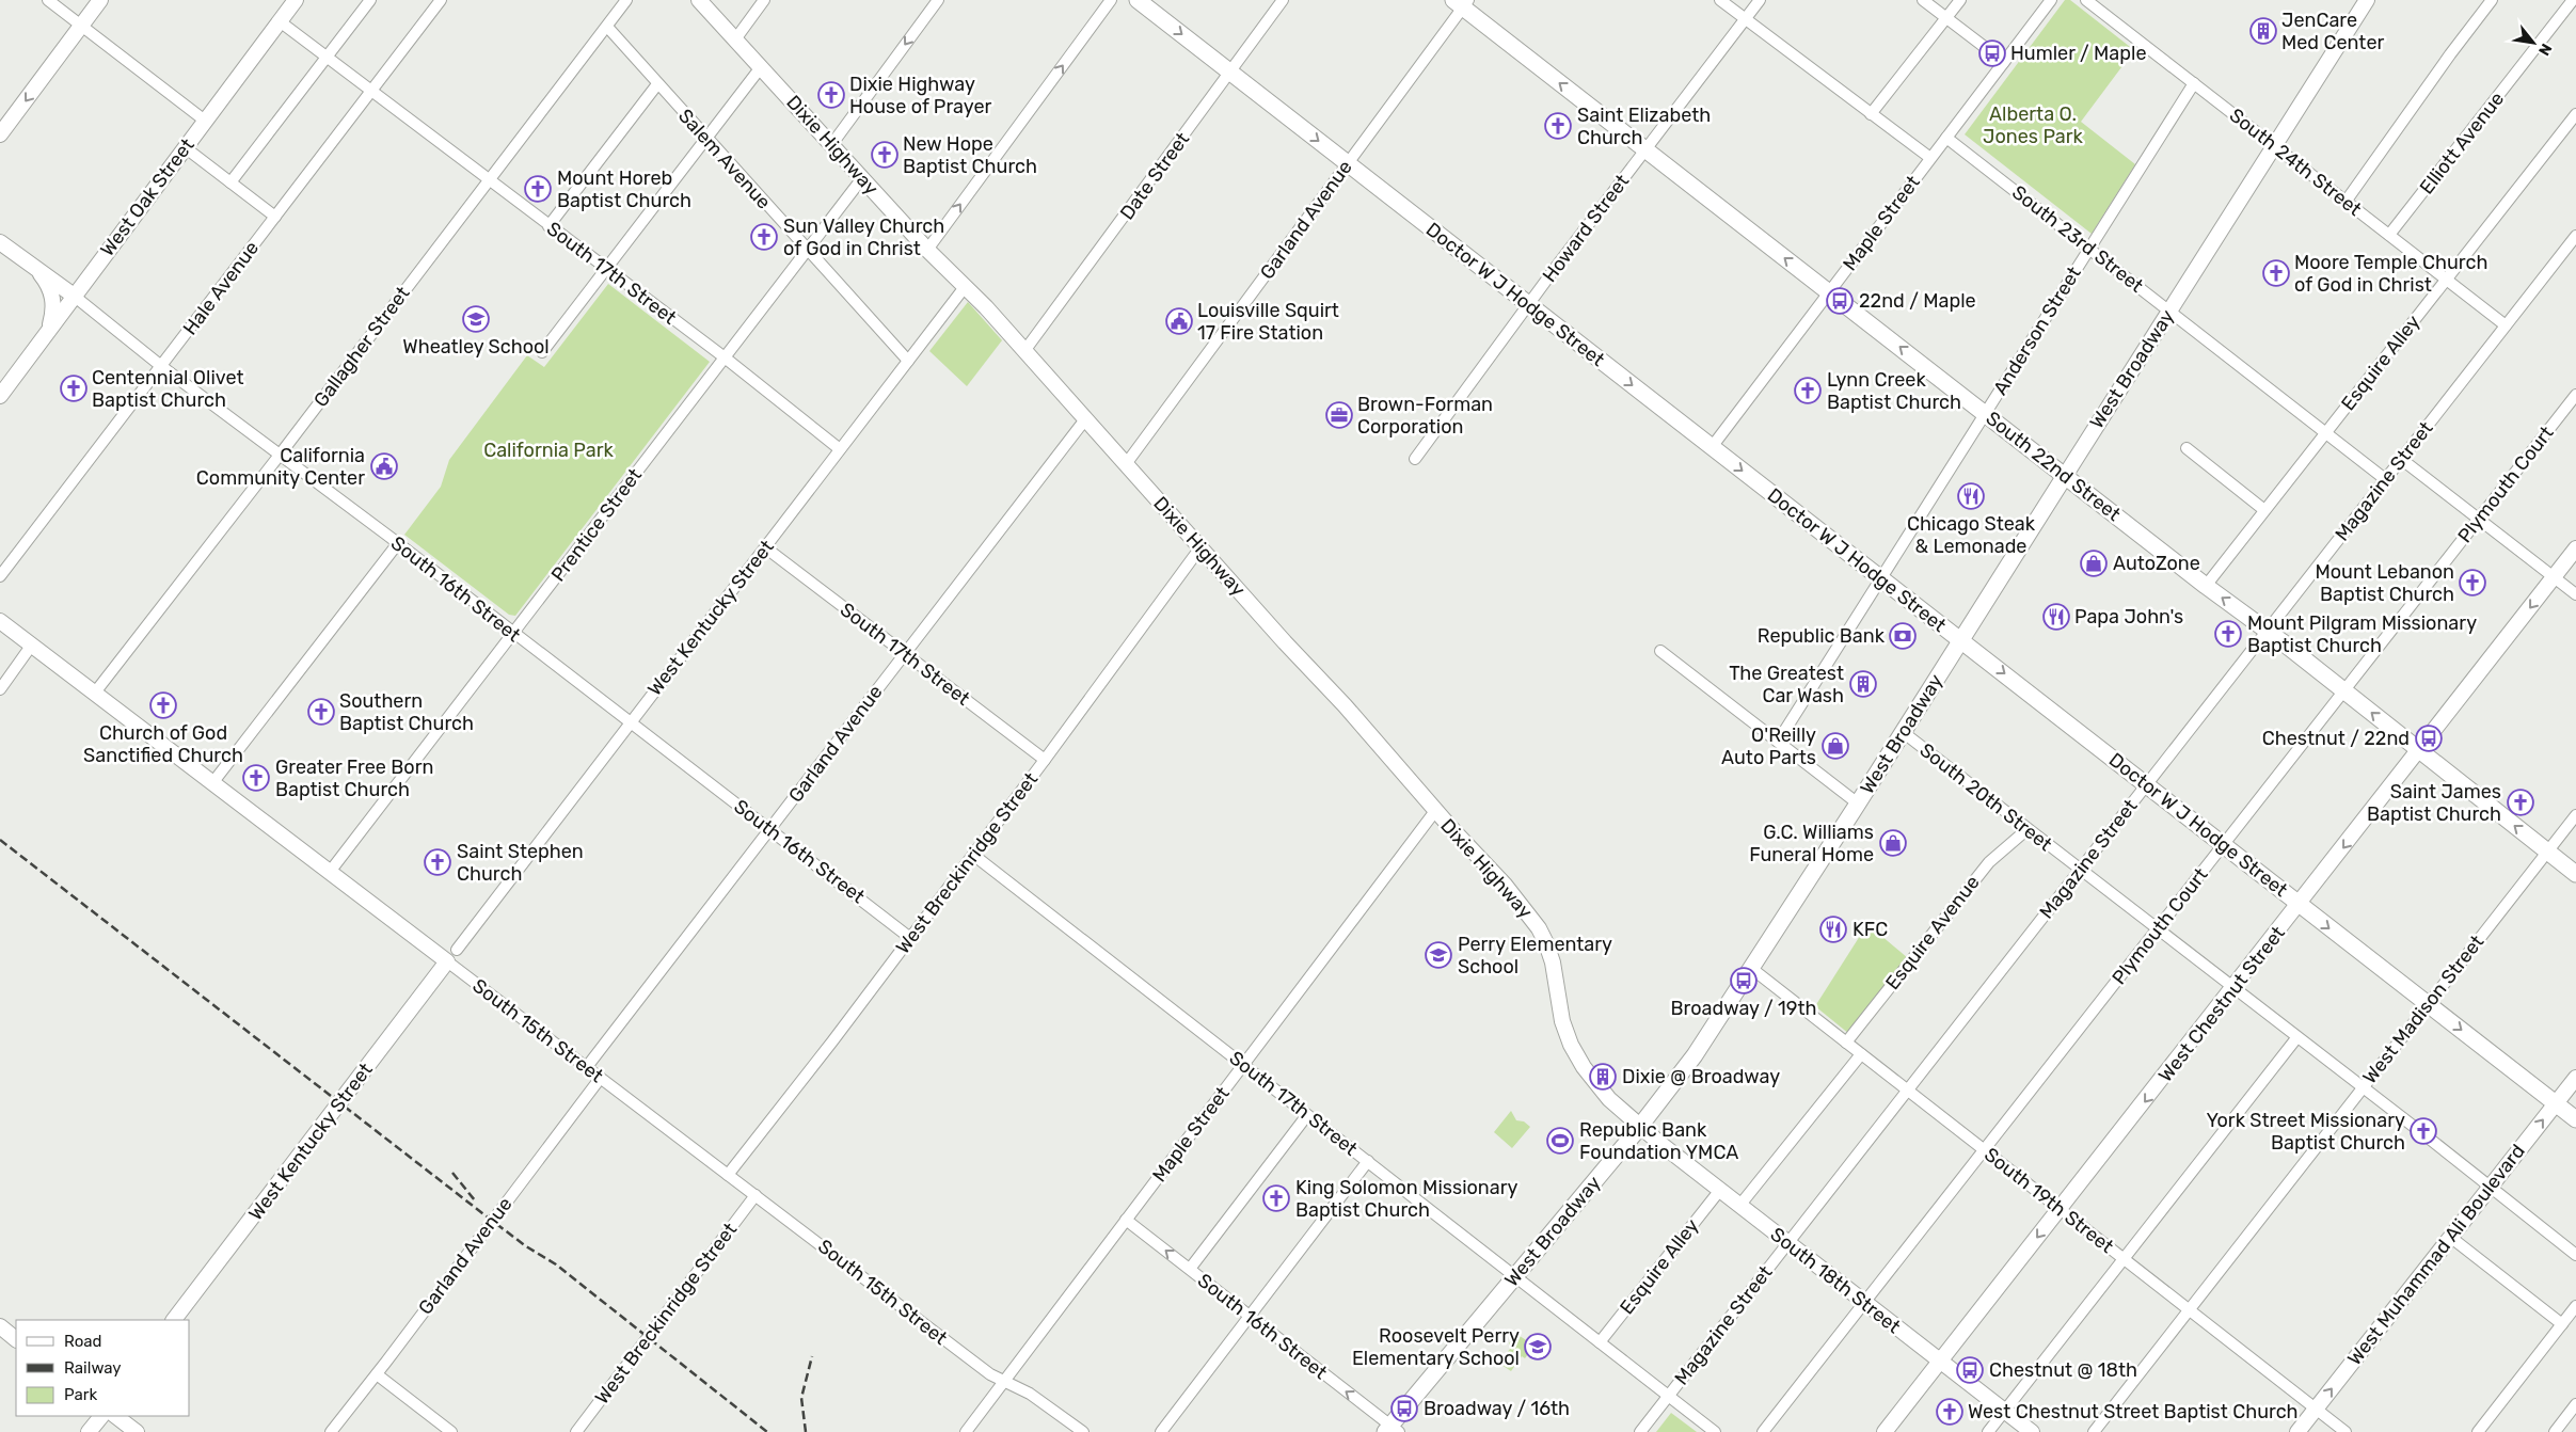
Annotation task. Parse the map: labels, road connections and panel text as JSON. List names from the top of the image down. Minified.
{"streets":{"main road":["Doctor W J Hodge Street","West Broadway","South 22nd Street"],"street":["Elliott Avenue","Dixie Highway","Salem Avenue","South 24th Street","Date Street","West Oak Street","Garland Avenue","Maple Street","Howard Street","South 23rd Street","South 17th Street","Hale Avenue","Anderson Street","Gallagher Street","Esquire Alley","Magazine Street","Plymouth Court","Prentice Street","South 16th Street","West Kentucky Street","South 20th Street","West Breckinridge Street","Esquire Avenue","West Chestnut Street","West Madison Street","South 15th Street","South 19th Street","West Muhammad Ali Boulevard","South 18th Street"]},"crossings":[["Elliott Avenue","South 24th Street"],["Dixie Highway","Date Street"],["Dixie Highway","Garland Avenue"],["Dixie Highway","Maple Street"],["Dixie Highway","West Broadway"],["Dixie Highway","Prentice Street"],["Dixie Highway","West Kentucky Street"],["Dixie Highway","West Breckinridge Street"],["Dixie Highway","South 18th Street"],["Salem Avenue","Gallagher Street"],["Salem Avenue","Prentice Street"],["Salem Avenue","West Kentucky Street"],["South 24th Street","Anderson Street"],["South 24th Street","Esquire Alley"],["South 24th Street","West Broadway"],["South 24th Street","Magazine Street"],["Date Street","Doctor W J Hodge Street"],["West Oak Street","South 17th Street"],["West Oak Street","South 16th Street"],["Garland Avenue","South 17th Street"],["Garland Avenue","Doctor W J Hodge Street"],["Garland Avenue","South 22nd Street"],["Garland Avenue","South 16th Street"],["Garland Avenue","South 15th Street"],["Maple Street","South 23rd Street"],["Maple Street","South 17th Street"],["Maple Street","Doctor W J Hodge Street"],["Maple Street","South 22nd Street"],["Maple Street","South 16th Street"],["Maple Street","South 15th Street"],["Howard Street","Doctor W J Hodge Street"],["Howard Street","South 22nd Street"],["South 23rd Street","Anderson Street"],["South 23rd Street","Esquire Alley"],["South 23rd Street","West Broadway"],["South 23rd Street","Magazine Street"],["South 17th Street","Hale Avenue"],["South 17th Street","Gallagher Street"],["South 17th Street","Esquire Alley"],["South 17th Street","West Broadway"],["South 17th Street","Magazine Street"],["South 17th Street","Prentice Street"],["South 17th Street","West Kentucky Street"],["South 17th Street","West Breckinridge Street"],["Hale Avenue","South 16th Street"],["Doctor W J Hodge Street","Anderson Street"],["Doctor W J Hodge Street","West Broadway"],["Doctor W J Hodge Street","Magazine Street"],["Doctor W J Hodge Street","Plymouth Court"],["Doctor W J Hodge Street","West Chestnut Street"],["Doctor W J Hodge Street","West Madison Street"],["Doctor W J Hodge Street","West Muhammad Ali Boulevard"],["Anderson Street","South 22nd Street"],["Gallagher Street","South 16th Street"],["Gallagher Street","South 15th Street"],["Esquire Alley","South 22nd Street"],["Esquire Alley","South 18th Street"],["West Broadway","South 22nd Street"],["West Broadway","South 16th Street"],["West Broadway","South 20th Street"],["West Broadway","South 19th Street"],["West Broadway","South 18th Street"],["South 22nd Street","Magazine Street"],["South 22nd Street","Plymouth Court"],["South 22nd Street","West Chestnut Street"],["South 22nd Street","West Madison Street"],["Magazine Street","South 20th Street"],["Magazine Street","South 19th Street"],["Magazine Street","South 18th Street"],["Plymouth Court","South 20th Street"],["Plymouth Court","South 19th Street"],["Plymouth Court","South 18th Street"],["Prentice Street","South 16th Street"],["Prentice Street","South 15th Street"],["South 16th Street","West Kentucky Street"],["South 16th Street","West Breckinridge Street"],["West Kentucky Street","South 15th Street"],["South 20th Street","Esquire Avenue"],["South 20th Street","West Chestnut Street"],["South 20th Street","West Madison Street"],["South 20th Street","West Muhammad Ali Boulevard"],["West Breckinridge Street","South 15th Street"],["Esquire Avenue","South 19th Street"],["West Chestnut Street","South 19th Street"],["West Chestnut Street","South 18th Street"],["West Madison Street","South 19th Street"],["South 19th Street","West Muhammad Ali Boulevard"]],"one_way":["Doctor W J Hodge Street","South 22nd Street","West Muhammad Ali Boulevard"],"parks":["Alberta O. Jones Park","California Park"],"places":{"building":["JenCare Med Center","The Greatest Car Wash","Dixie @ Broadway"],"bus stop":["Humler / Maple","22nd / Maple","Chestnut / 22nd","Broadway / 19th","Chestnut @ 18th","Broadway / 16th"],"church":["Dixie Highway House of Prayer","Saint Elizabeth Church","New Hope Baptist Church","Mount Horeb Baptist Church","Sun Valley Church of God in Christ","Moore Temple Church of God in Christ","Centennial Olivet Baptist Church","Lynn Creek Baptist Church","Mount Lebanon Baptist Church","Mount Pilgram Missionary Baptist Church","Church of God Sanctified Church","Southern Baptist Church","Greater Free Born Baptist Church","Saint James Baptist Church","Saint Stephen Church","York Street Missionary Baptist Church","King Solomon Missionary Baptist Church","West Chestnut Street Baptist Church"],"school or university":["Wheatley School","Perry Elementary School","Roosevelt Perry Elementary School"],"public building":["Louisville Squirt 17 Fire Station","California Community Center"],"office":["Brown-Forman Corporation"],"restaurant":["Chicago Steak & Lemonade","Papa John's","KFC"],"shop":["AutoZone","O'Reilly Auto Parts","G.C. Williams Funeral Home"],"bank":["Republic Bank"],"sports":["Republic Bank Foundation YMCA"]},"legend":["Road","Railway","Park"],"north":"bottom right"}
